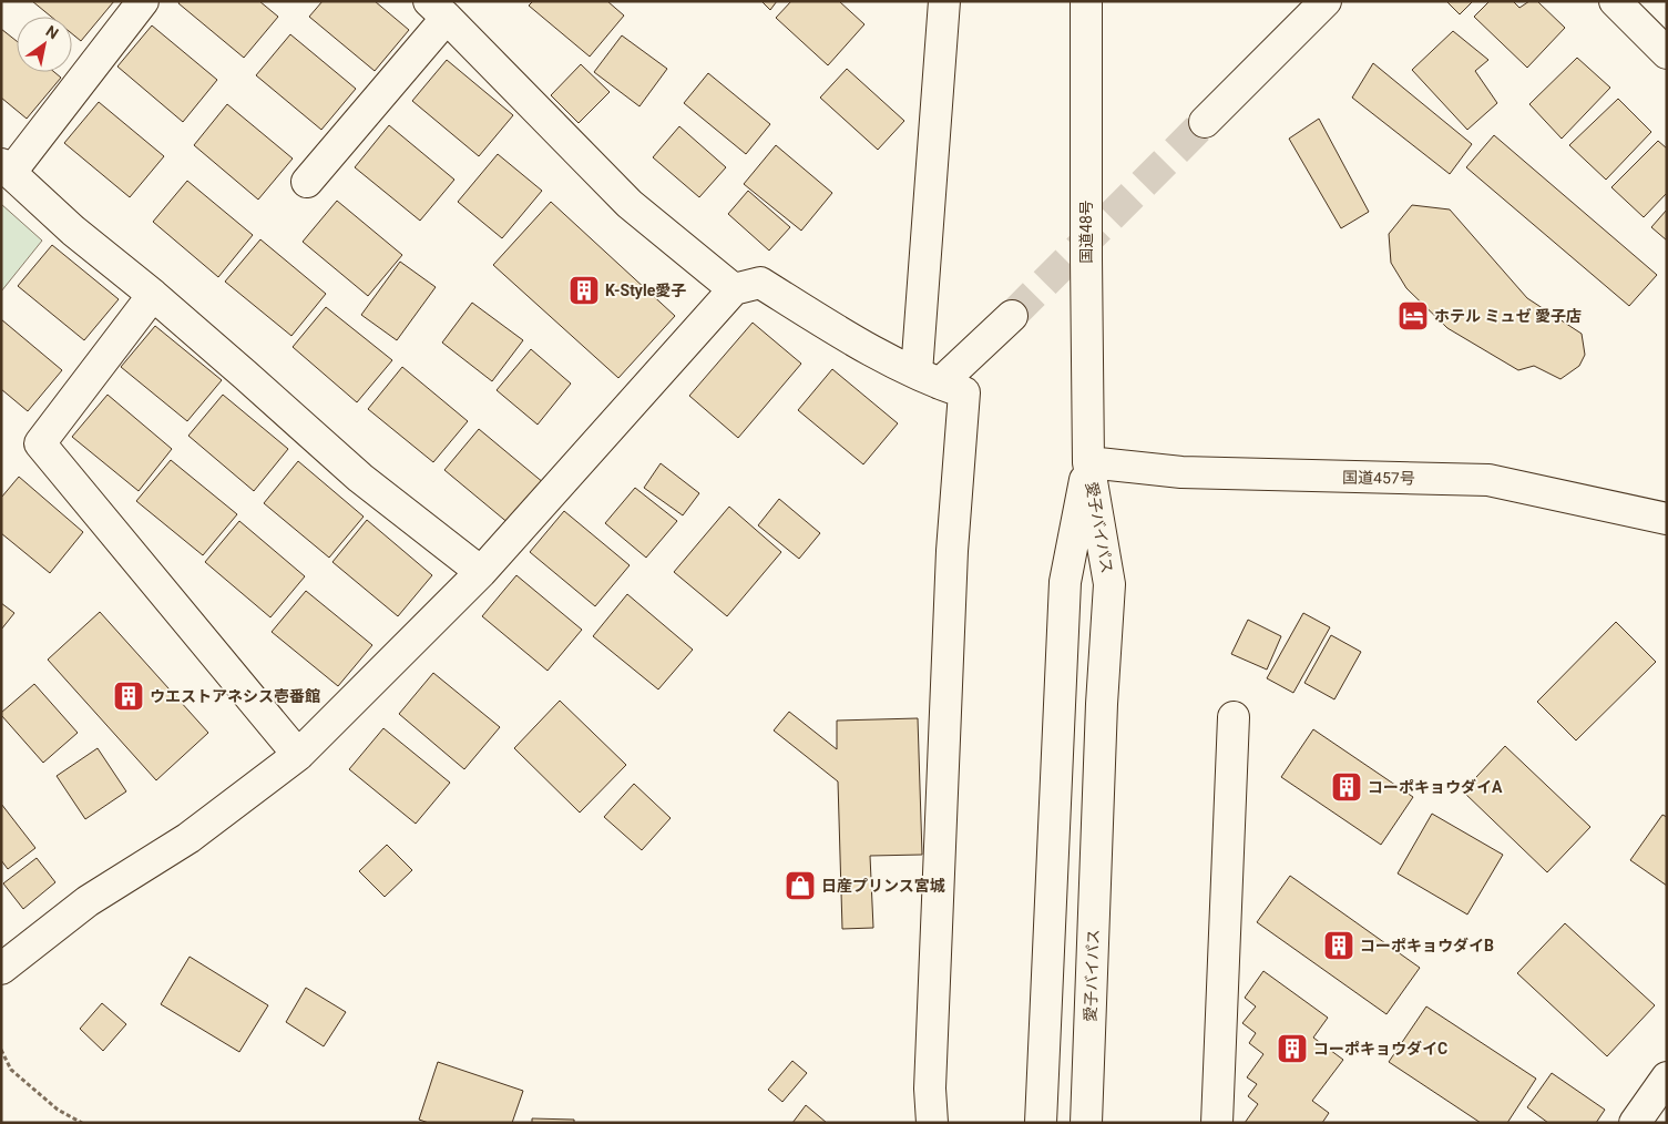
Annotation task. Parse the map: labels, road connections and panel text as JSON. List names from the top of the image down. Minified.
{"streets":{"main road":["国道48号","国道457号","愛子バイパス"]},"crossings":[["国道48号","国道457号"],["国道48号","愛子バイパス"],["国道457号","愛子バイパス"]],"places":{"building":["K-Style愛子","ウエストアネシス壱番館","コーポキョウダイA","コーポキョウダイB","コーポキョウダイC"],"hotel":["ホテル ミュゼ 愛子店"],"shop":["日産プリンス宮城"]},"north":"top right"}
